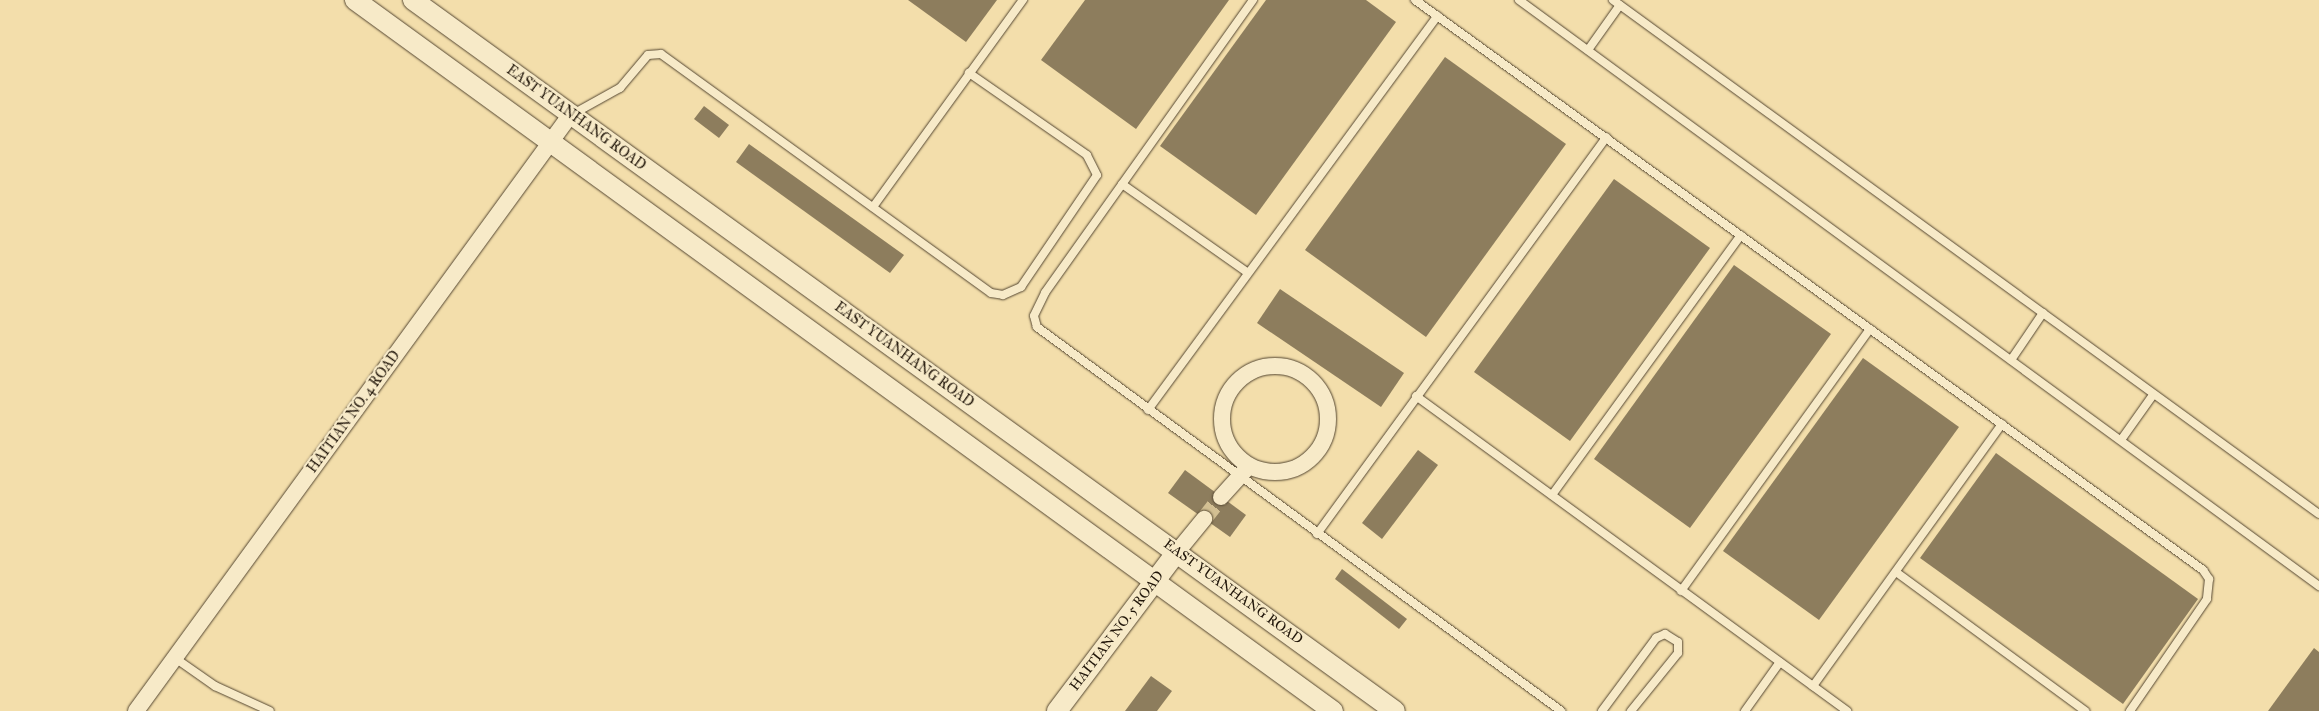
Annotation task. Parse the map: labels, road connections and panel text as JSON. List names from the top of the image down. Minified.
{"streets":{"street":["EAST YUANHANG ROAD","HAITIAN NO. 4 ROAD","HAITIAN NO. 5 ROAD"]},"crossings":[["EAST YUANHANG ROAD","HAITIAN NO. 4 ROAD"],["EAST YUANHANG ROAD","HAITIAN NO. 5 ROAD"]]}
